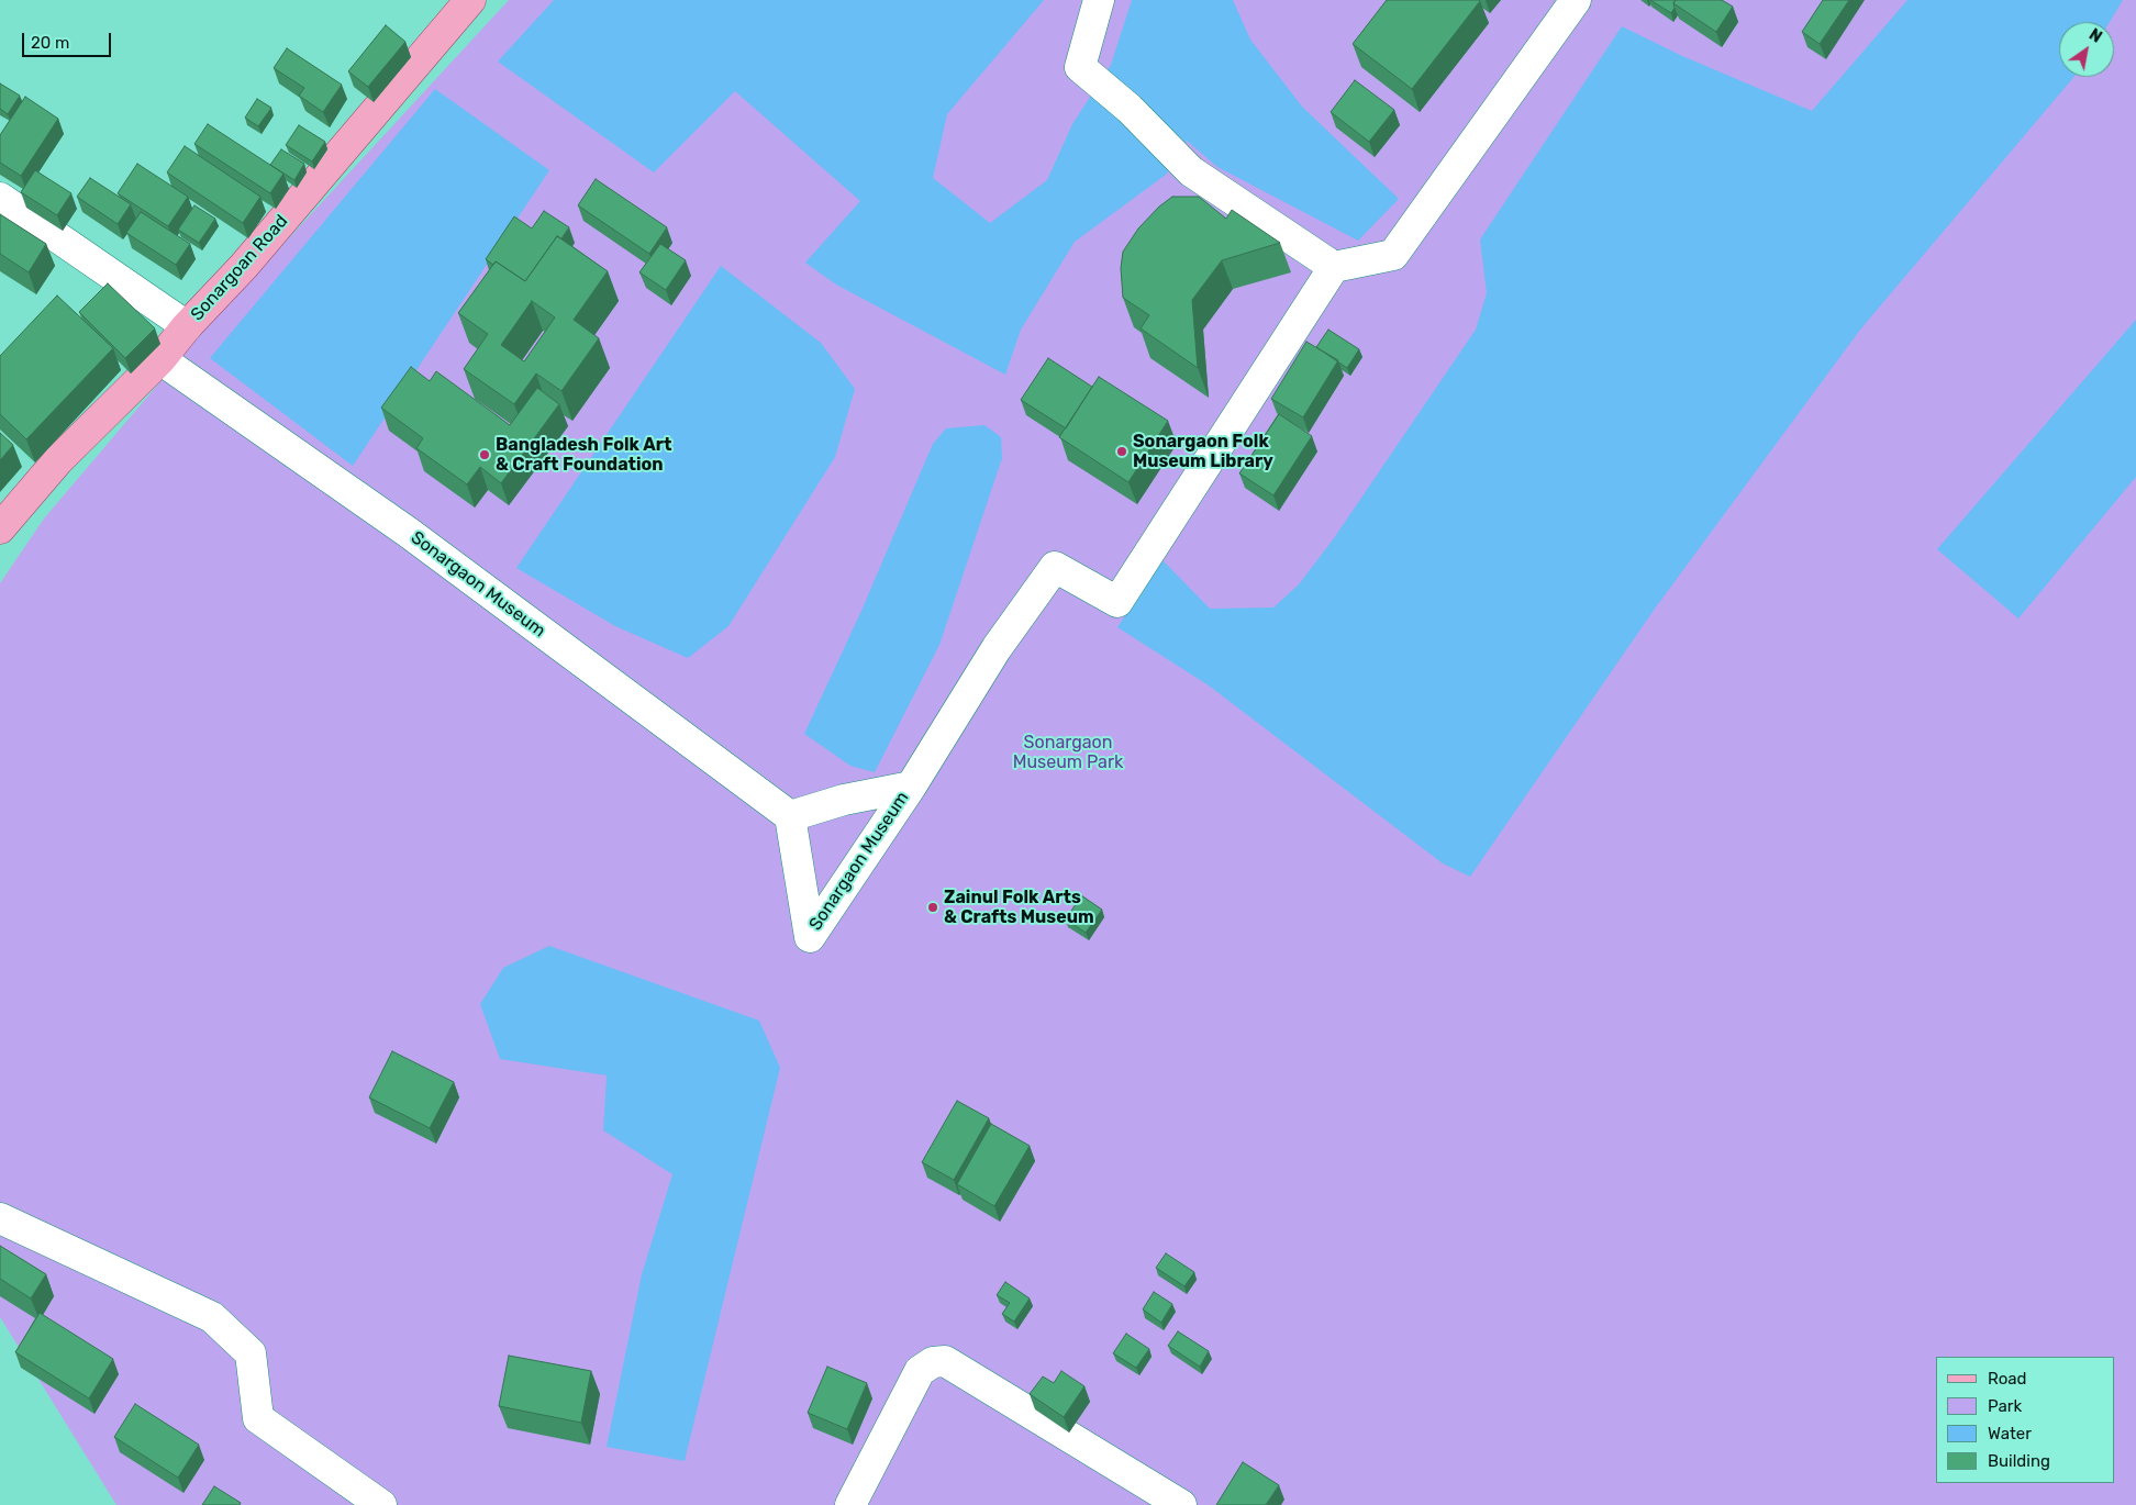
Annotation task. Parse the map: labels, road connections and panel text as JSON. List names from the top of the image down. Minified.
{"streets":{"main road":["Sonargoan Road"],"street":["Sonargaon Museum"]},"crossings":[["Sonargoan Road","Sonargaon Museum"]],"parks":["Sonargaon Museum Park"],"places":["Sonargaon Folk Museum Library","Bangladesh Folk Art & Craft Foundation","Zainul Folk Arts & Crafts Museum"],"legend":["Road","Park","Water","Building"],"scale_bar":"20 m","north":"top right"}
